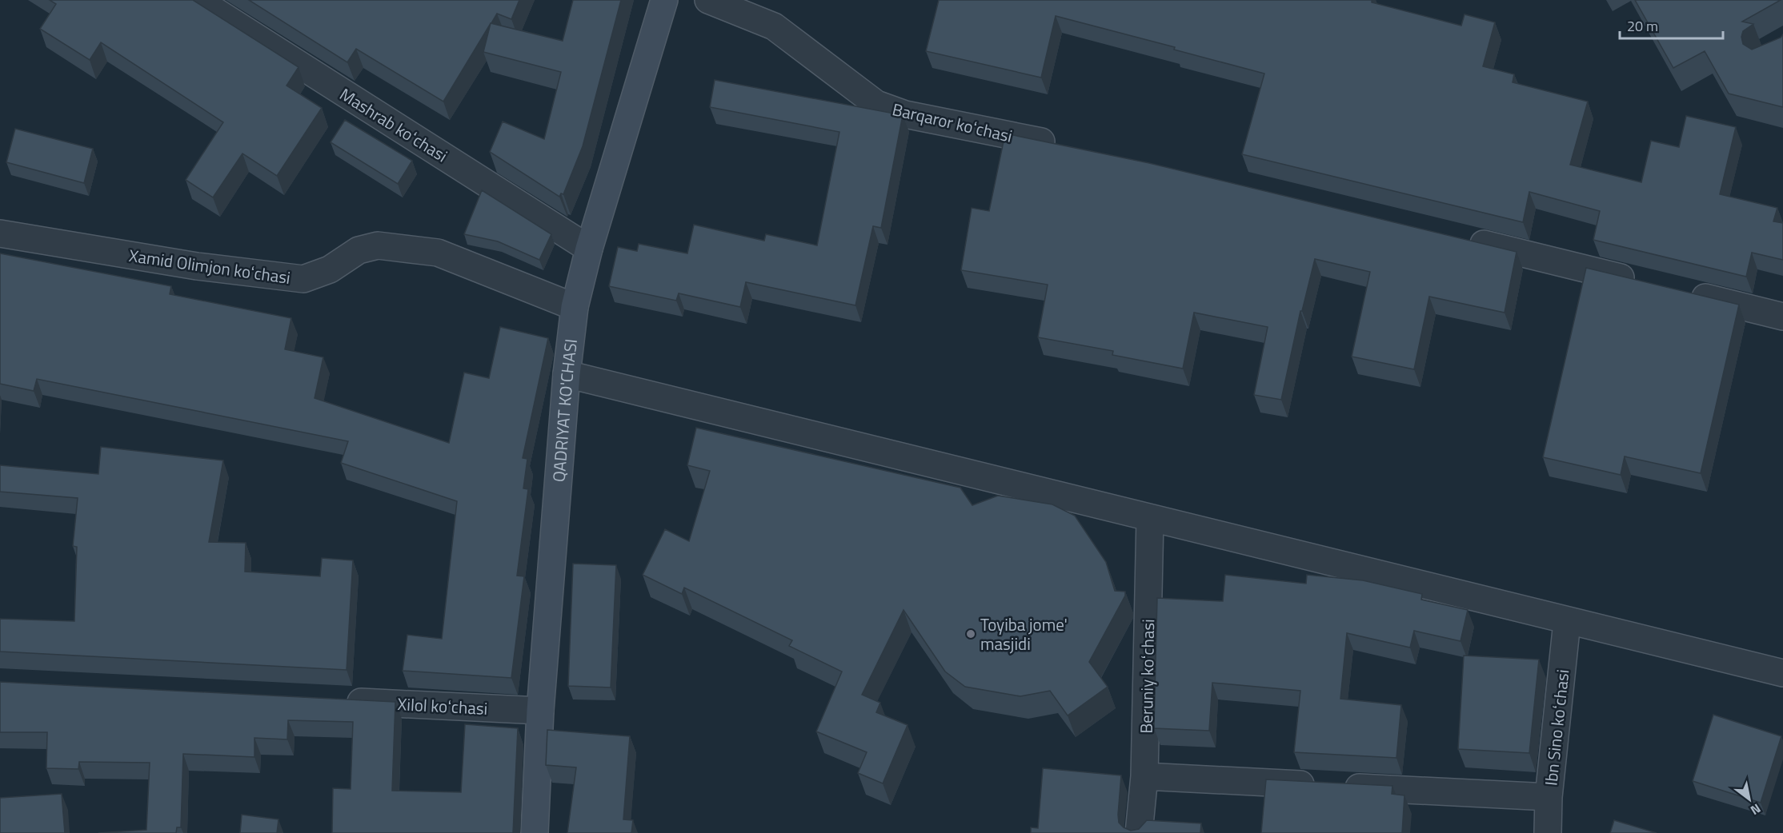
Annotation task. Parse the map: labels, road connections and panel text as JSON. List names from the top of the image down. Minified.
{"streets":{"street":["Barqaror koʻchasi","Mashrab koʻchasi","Xamid Olimjon koʻchasi","QADRIYAT KO'CHASI","Beruniy koʻchasi","Xilol koʻchasi","Ibn Sino koʻchasi"]},"crossings":[["Mashrab koʻchasi","QADRIYAT KO'CHASI"],["Xamid Olimjon koʻchasi","QADRIYAT KO'CHASI"],["QADRIYAT KO'CHASI","Xilol koʻchasi"]],"places":["Toyiba jome' masjidi"],"scale_bar":"20 m","north":"bottom right"}
